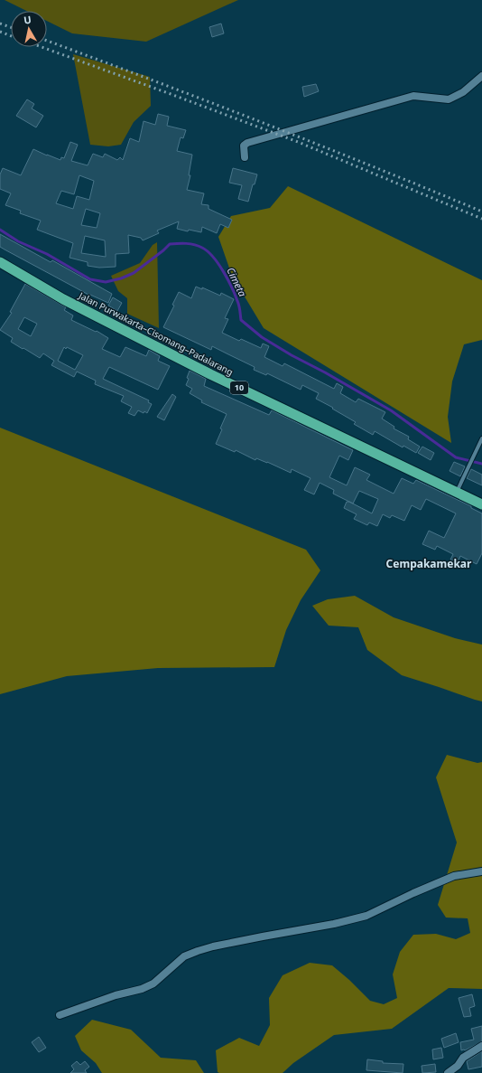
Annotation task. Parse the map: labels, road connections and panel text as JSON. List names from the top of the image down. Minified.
{"streets":{"highway":["Jalan Purwakarta–Cisomang–Padalarang","10"]},"districts":["Cempakamekar"],"water":["Cimeta"],"north":"top"}
